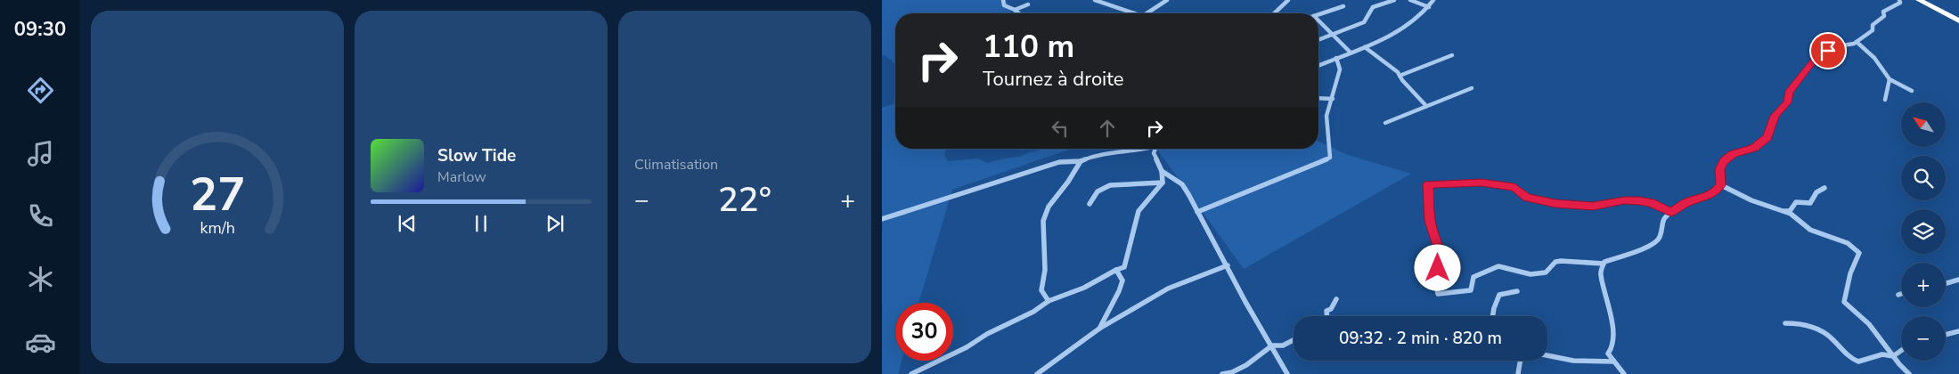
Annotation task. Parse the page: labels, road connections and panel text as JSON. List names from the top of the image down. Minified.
{"north":"top left","page":{"tabs":"09:30","tile":"Climatisation","turn":["110 m","Tournez à droite"],"map_buttons":["+","−"],"song":["Slow Tide","Marlow"],"heat":["−","22°","+"],"limit":"30","trip":"09:32 · 2 min · 820 m","gauge":["27","km/h"]}}
